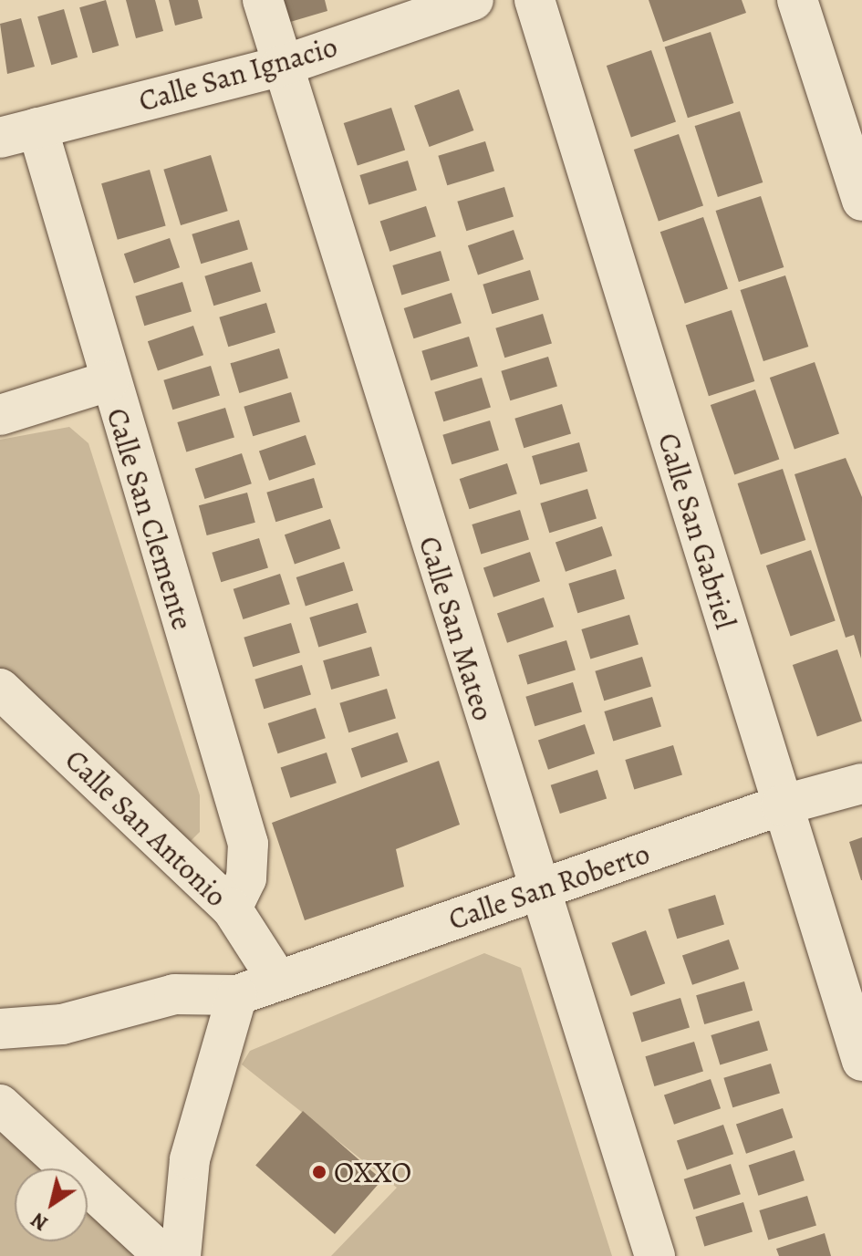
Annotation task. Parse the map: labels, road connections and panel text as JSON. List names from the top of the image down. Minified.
{"streets":{"street":["Calle San Ignacio","Calle San Clemente","Calle San Gabriel","Calle San Mateo","Calle San Antonio","Calle San Roberto"]},"crossings":[["Calle San Ignacio","Calle San Clemente"],["Calle San Ignacio","Calle San Mateo"],["Calle San Clemente","Calle San Antonio"],["Calle San Gabriel","Calle San Roberto"],["Calle San Mateo","Calle San Roberto"],["Calle San Antonio","Calle San Roberto"]],"places":["OXXO"],"north":"bottom left"}
